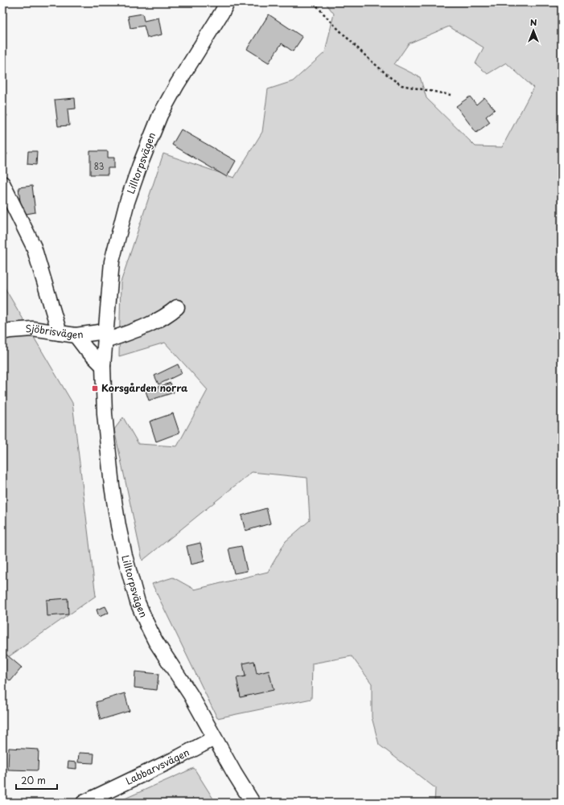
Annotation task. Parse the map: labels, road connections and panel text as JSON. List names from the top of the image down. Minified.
{"streets":{"street":["Lilltorpsvägen","Sjöbrisvägen","Labbarvsvägen"]},"crossings":[["Lilltorpsvägen","Sjöbrisvägen"],["Lilltorpsvägen","Labbarvsvägen"]],"places":{"transit":["Korsgården norra"]},"house_numbers":["83"],"scale_bar":"20 m","north":"top"}
